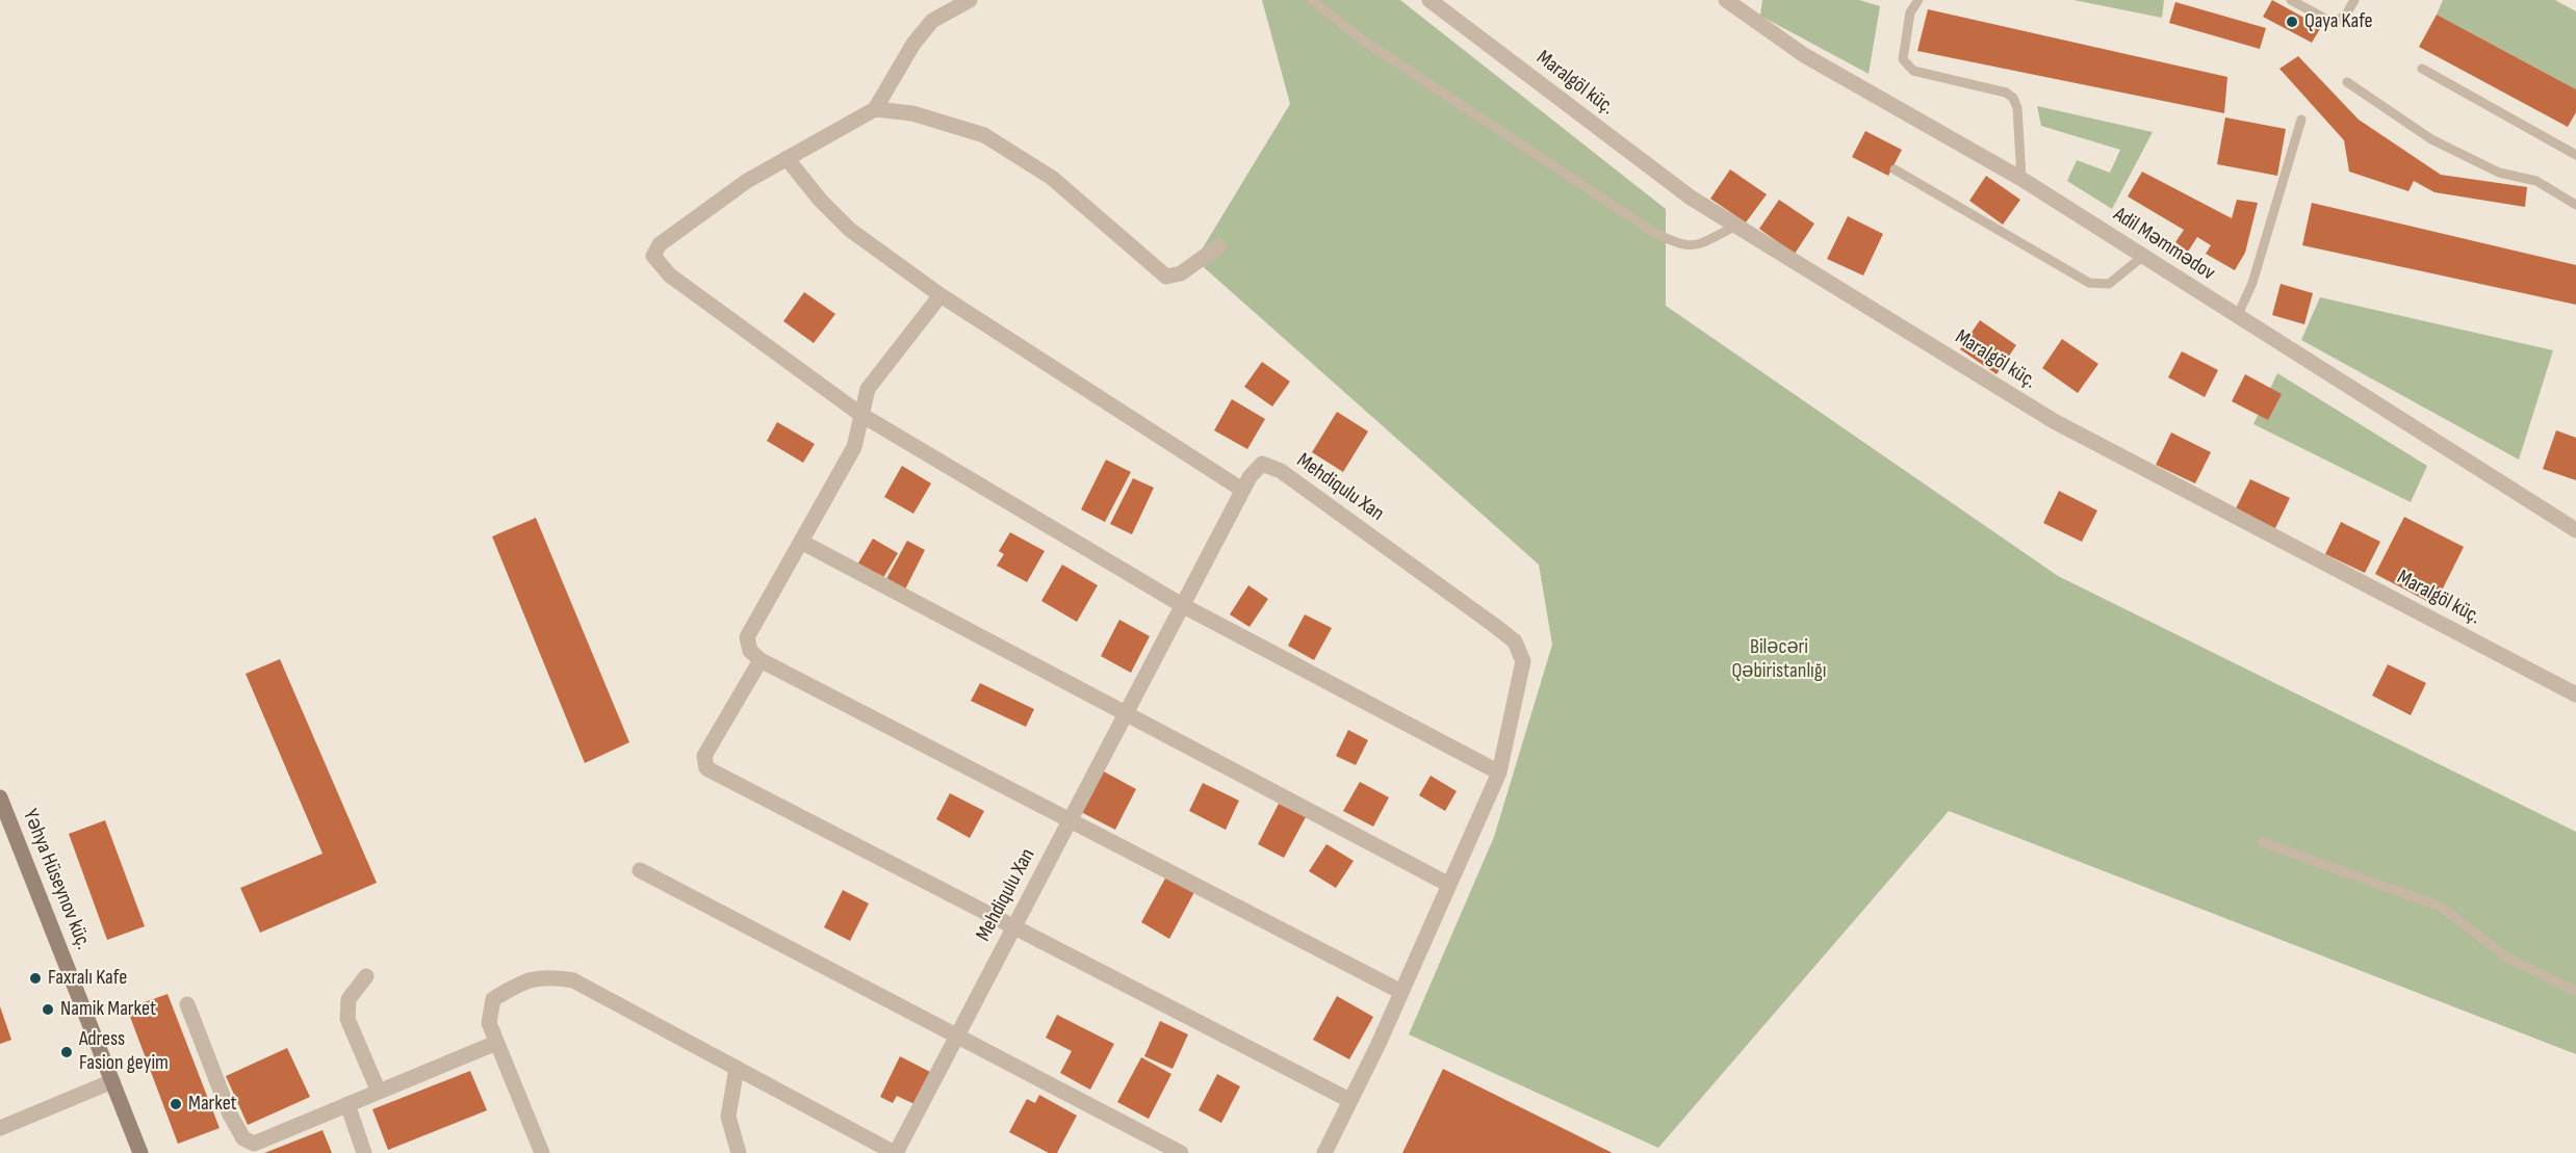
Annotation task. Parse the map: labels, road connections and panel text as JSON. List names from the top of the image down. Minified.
{"streets":{"main road":["Yəhya Hüseynov küç."],"street":["Maralgöl küç.","Adil Məmmədov","Mehdiqulu Xan"]},"parks":["Biləcəri Qəbiristanlığı"],"places":["Qaya Kafe","Faxralı Kafe","Namik Market","Adress Fasion geyim","Market"]}
